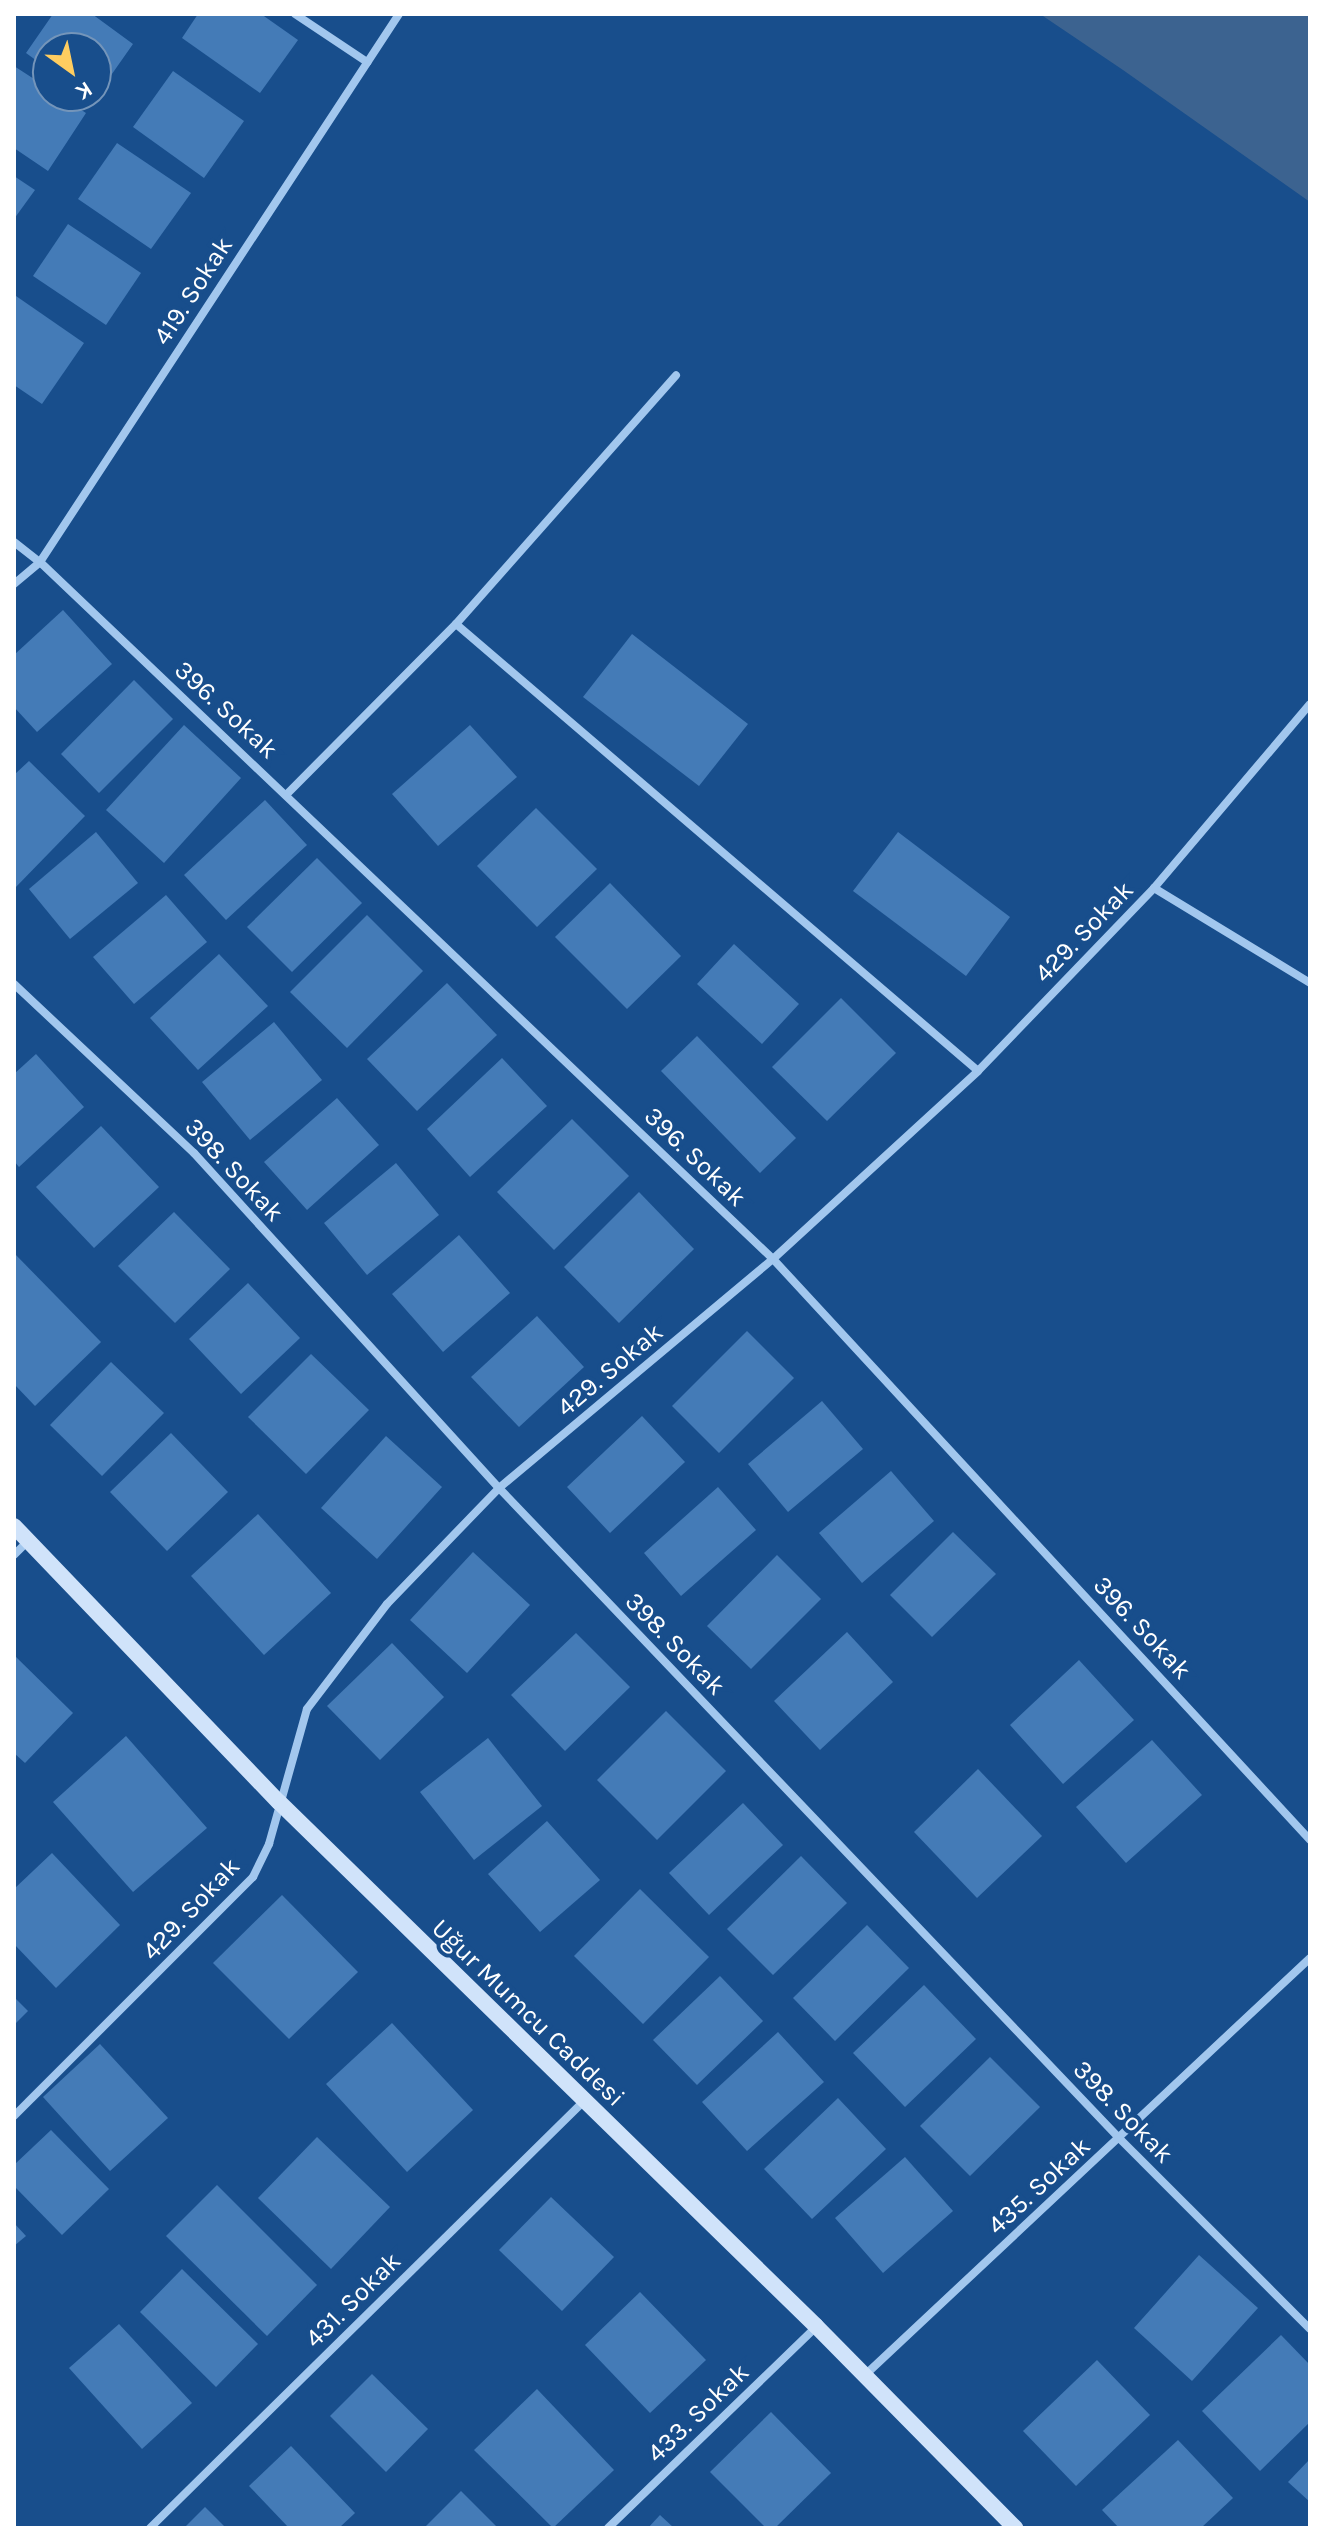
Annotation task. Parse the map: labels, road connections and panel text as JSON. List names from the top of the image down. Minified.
{"streets":{"street":["419. Sokak","396. Sokak","429. Sokak","398. Sokak","Uğur Mumcu Caddesi","435. Sokak","431. Sokak","433. Sokak"]},"crossings":[["419. Sokak","396. Sokak"],["396. Sokak","429. Sokak"],["429. Sokak","398. Sokak"],["429. Sokak","Uğur Mumcu Caddesi"],["398. Sokak","435. Sokak"],["Uğur Mumcu Caddesi","435. Sokak"],["Uğur Mumcu Caddesi","431. Sokak"],["Uğur Mumcu Caddesi","433. Sokak"]],"north":"bottom right"}
